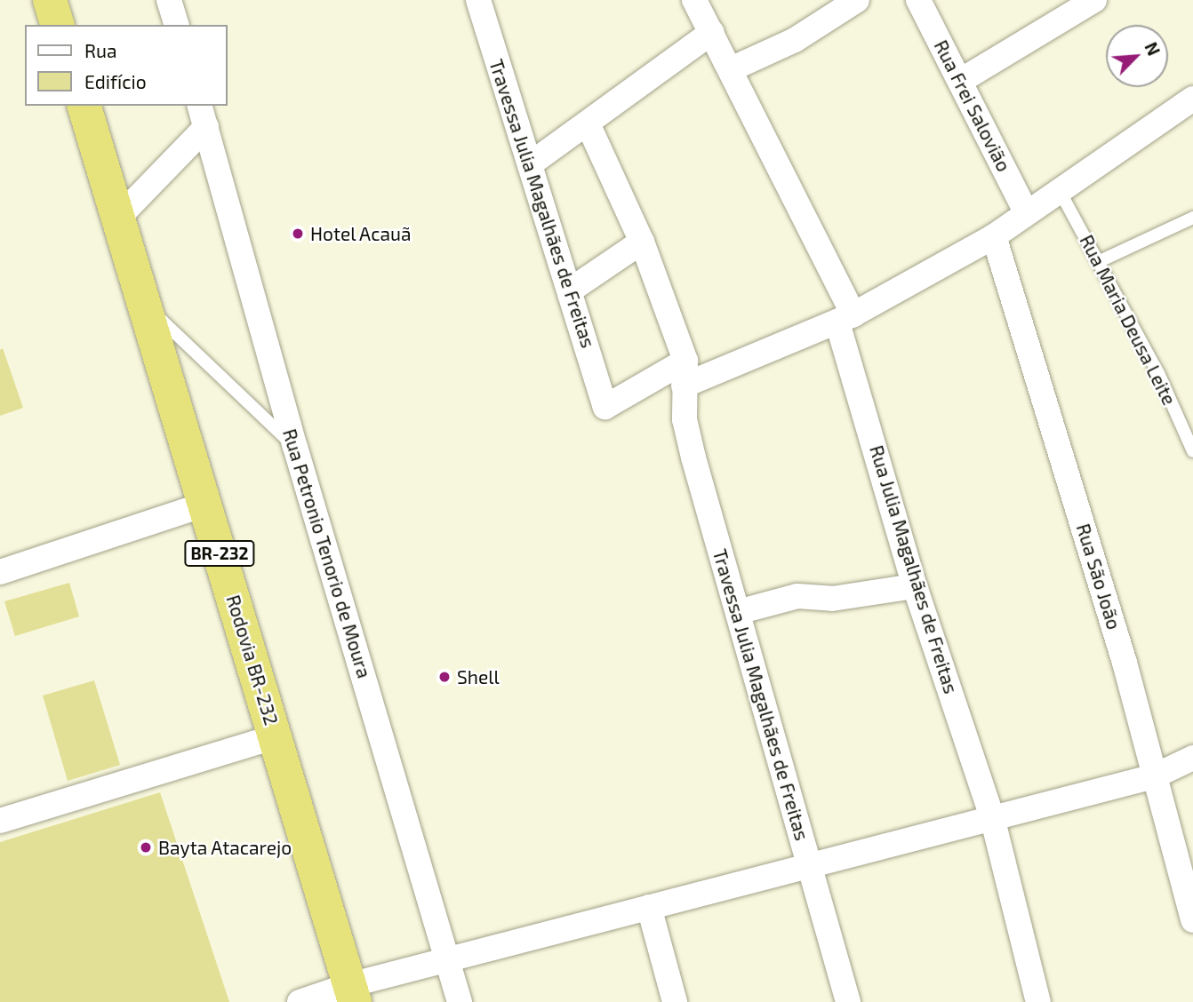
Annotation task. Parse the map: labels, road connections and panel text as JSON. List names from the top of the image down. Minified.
{"streets":{"highway":["BR-232","Rodovia BR-232"],"street":["Rua Frei Salovião","Travessa Julia Magalhães de Freitas","Rua Petronio Tenorio de Moura","Rua Julia Magalhães de Freitas","Rua São João"],"lane":["Rua Maria Deusa Leite"]},"places":["Hotel Acauã","Shell","Bayta Atacarejo"],"legend":["Rua","Edifício"],"north":"top right"}
